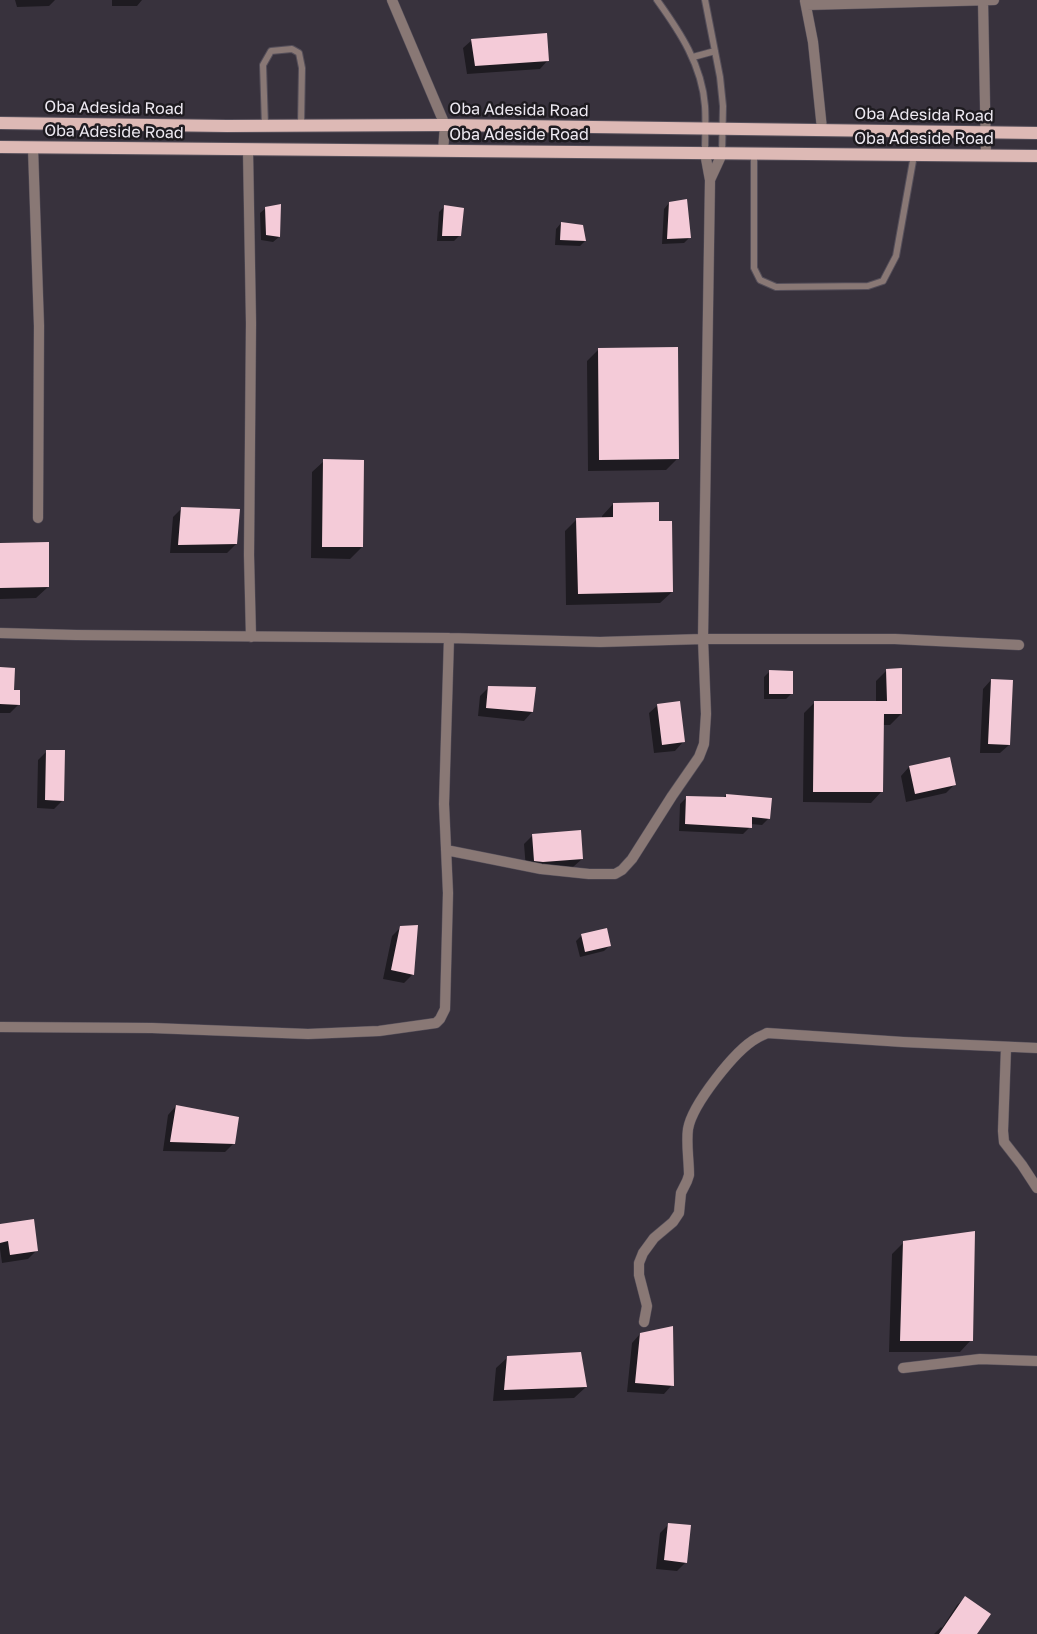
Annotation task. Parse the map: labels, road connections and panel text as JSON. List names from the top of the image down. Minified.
{"streets":{"main road":["Oba Adesida Road","Oba Adeside Road"]}}
